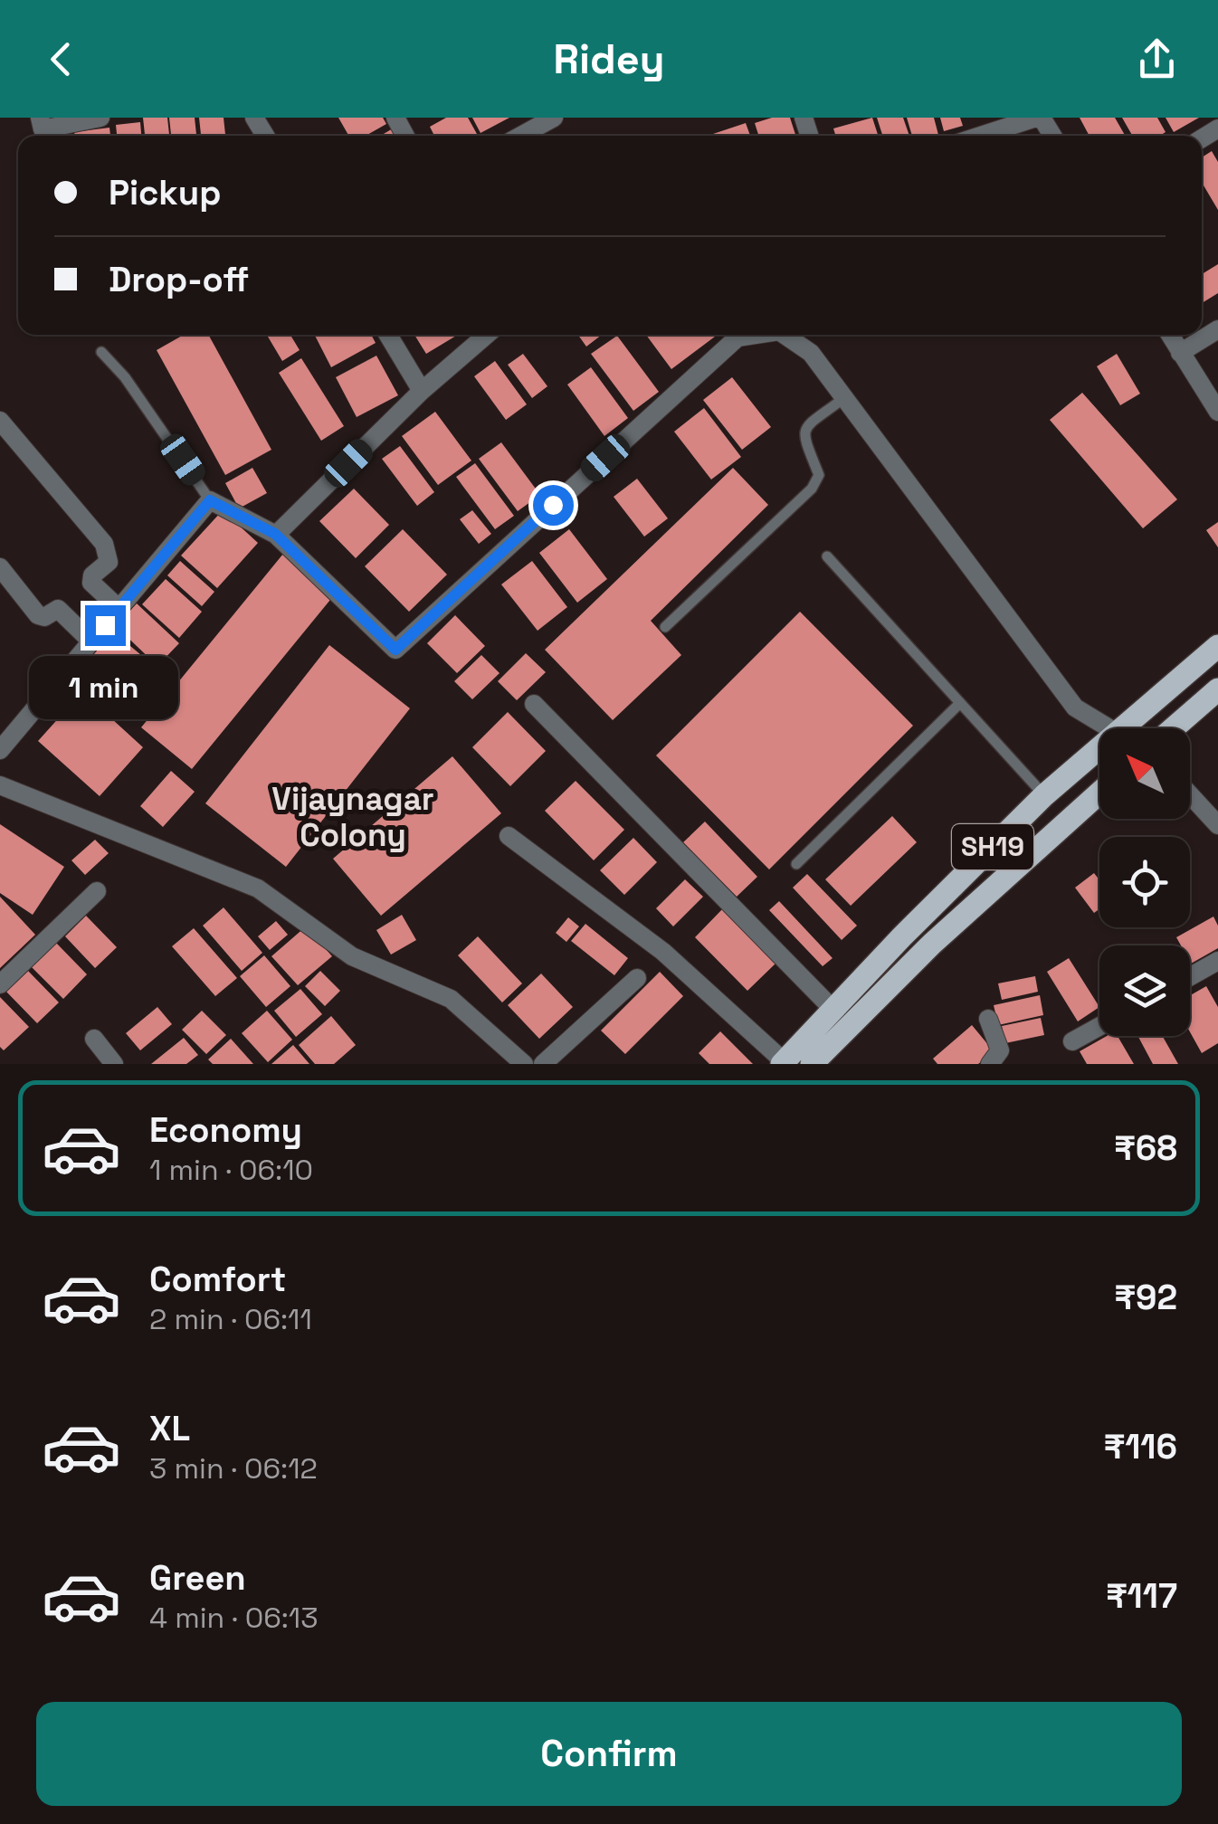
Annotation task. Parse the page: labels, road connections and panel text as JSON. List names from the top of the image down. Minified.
{"streets":{"main road":["SH19"]},"districts":["Vijaynagar Colony"],"north":"top left","page":{"header":"Ridey","banner":["Pickup","Drop-off"],"bubble":"1 min","list":[{"name":"Economy","note":"1 min · 06:10","value":"₹68"},{"name":"Comfort","note":"2 min · 06:11","value":"₹92"},{"name":"XL","note":"3 min · 06:12","value":"₹116"},{"name":"Green","note":"4 min · 06:13","value":"₹117"}],"buttons":"Confirm"}}
